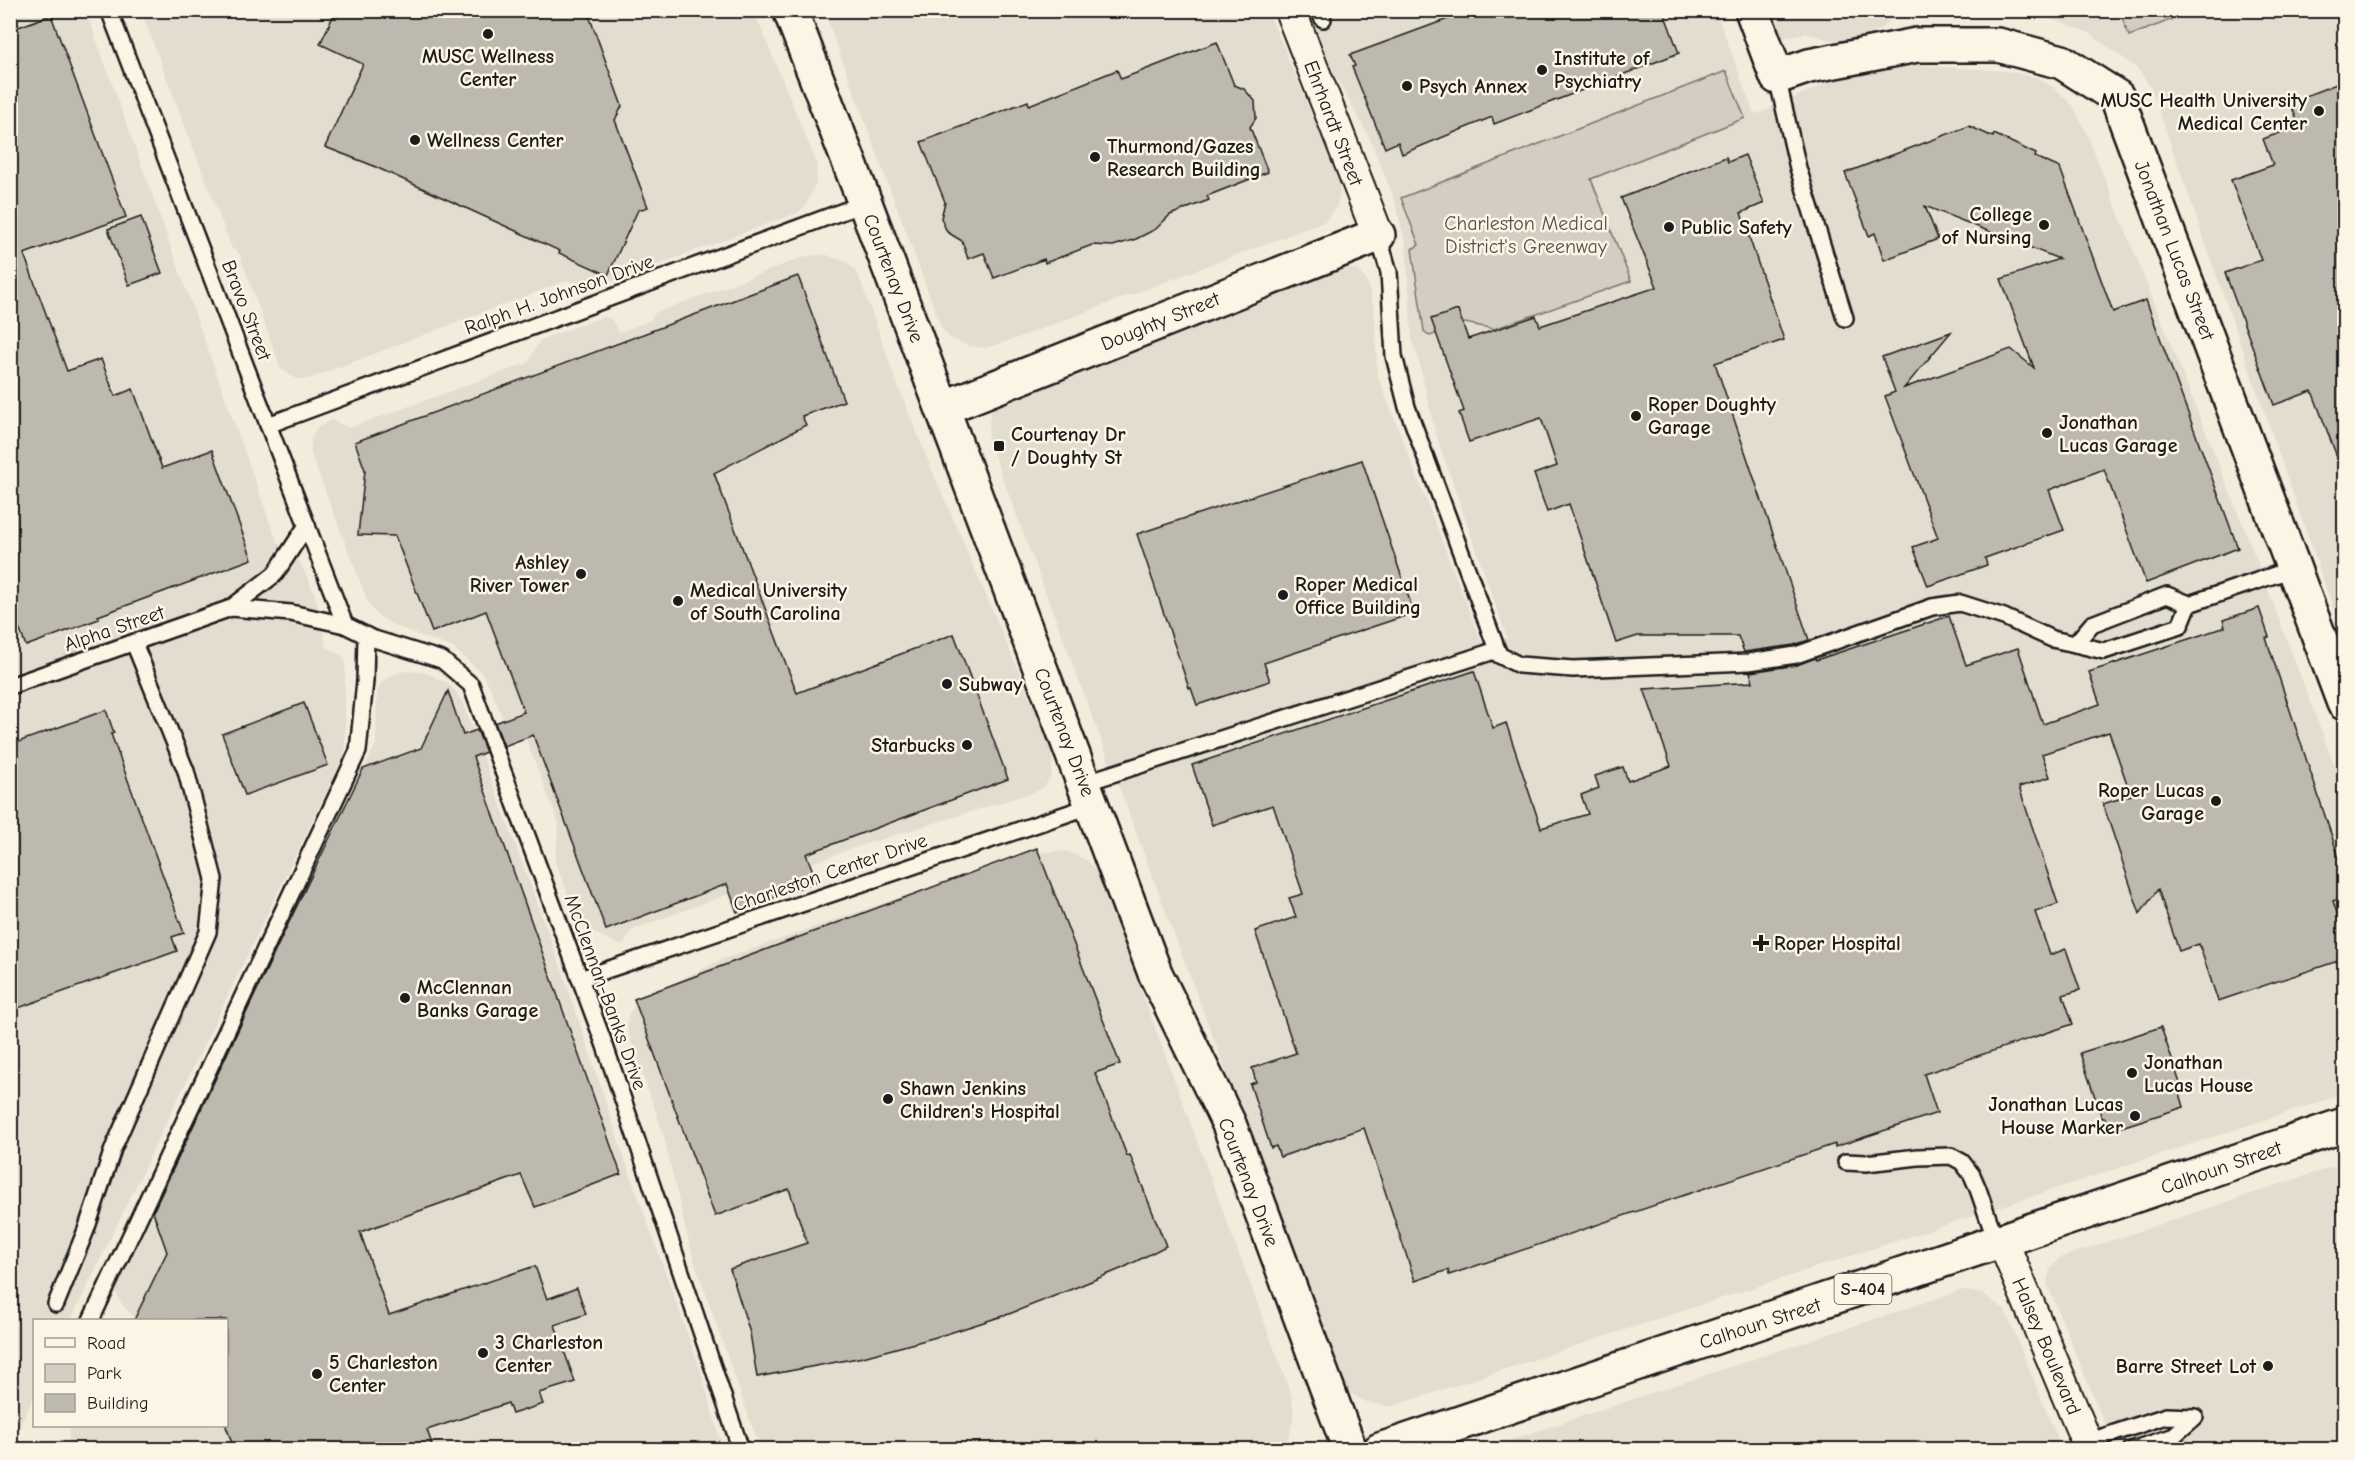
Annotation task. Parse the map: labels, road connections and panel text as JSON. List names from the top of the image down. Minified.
{"streets":{"street":["Ehrhardt Street","Jonathan Lucas Street","Courtenay Drive","Doughty Street","Calhoun Street","S-404","Halsey Boulevard"],"lane":["Ralph H. Johnson Drive","Bravo Street","Alpha Street","Charleston Center Drive","McClennan-Banks Drive"]},"crossings":[["Ehrhardt Street","Doughty Street"],["Courtenay Drive","Ralph H. Johnson Drive"],["Courtenay Drive","Doughty Street"],["Courtenay Drive","Charleston Center Drive"],["Ralph H. Johnson Drive","Bravo Street"],["Bravo Street","Alpha Street"],["Bravo Street","McClennan-Banks Drive"],["Alpha Street","McClennan-Banks Drive"],["Charleston Center Drive","McClennan-Banks Drive"],["Calhoun Street","Halsey Boulevard"]],"parks":["Charleston Medical District's Greenway"],"places":{"other":["MUSC Wellness Center","Institute of Psychiatry","Psych Annex","MUSC Health University Medical Center","Wellness Center","Thurmond/Gazes Research Building","College of Nursing","Public Safety","Roper Doughty Garage","Jonathan Lucas Garage","Ashley River Tower","Roper Medical Office Building","Medical University of South Carolina","Subway","Starbucks","Roper Lucas Garage","McClennan Banks Garage","Jonathan Lucas House","Shawn Jenkins Children's Hospital","Jonathan Lucas House Marker","3 Charleston Center","Barre Street Lot","5 Charleston Center"],"transit":["Courtenay Dr / Doughty St"],"health":["Roper Hospital"]},"legend":["Road","Park","Building"]}
